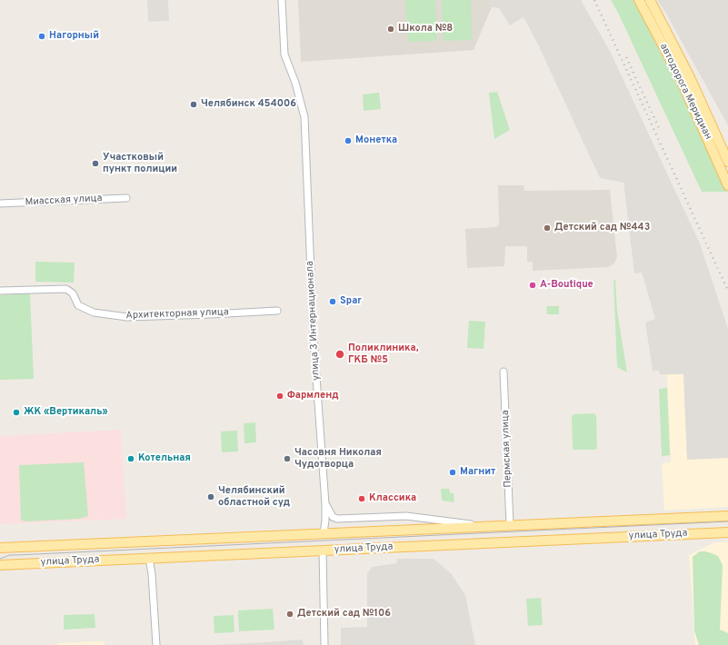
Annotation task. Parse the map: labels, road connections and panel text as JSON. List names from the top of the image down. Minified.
{"streets":{"main road":["автодорога Меридиан","улица 3 Интернационала","улица Труда"],"street":["Миасская улица","Архитекторная улица","Пермская улица"]},"crossings":[["улица 3 Интернационала","улица Труда"],["Пермская улица","улица Труда"]],"places":["Школа №8","Нагорный","Челябинск 454006","Монетка","Участковый пункт полиции","Детский сад №443","A-Boutique","Spar","Поликлиника, ГКБ №5","Фармленд","ЖК «Вертикаль»","Котельная","Часовня Николая Чудотворца","Магнит","Челябинский областной суд","Классика","Детский сад №106"]}
